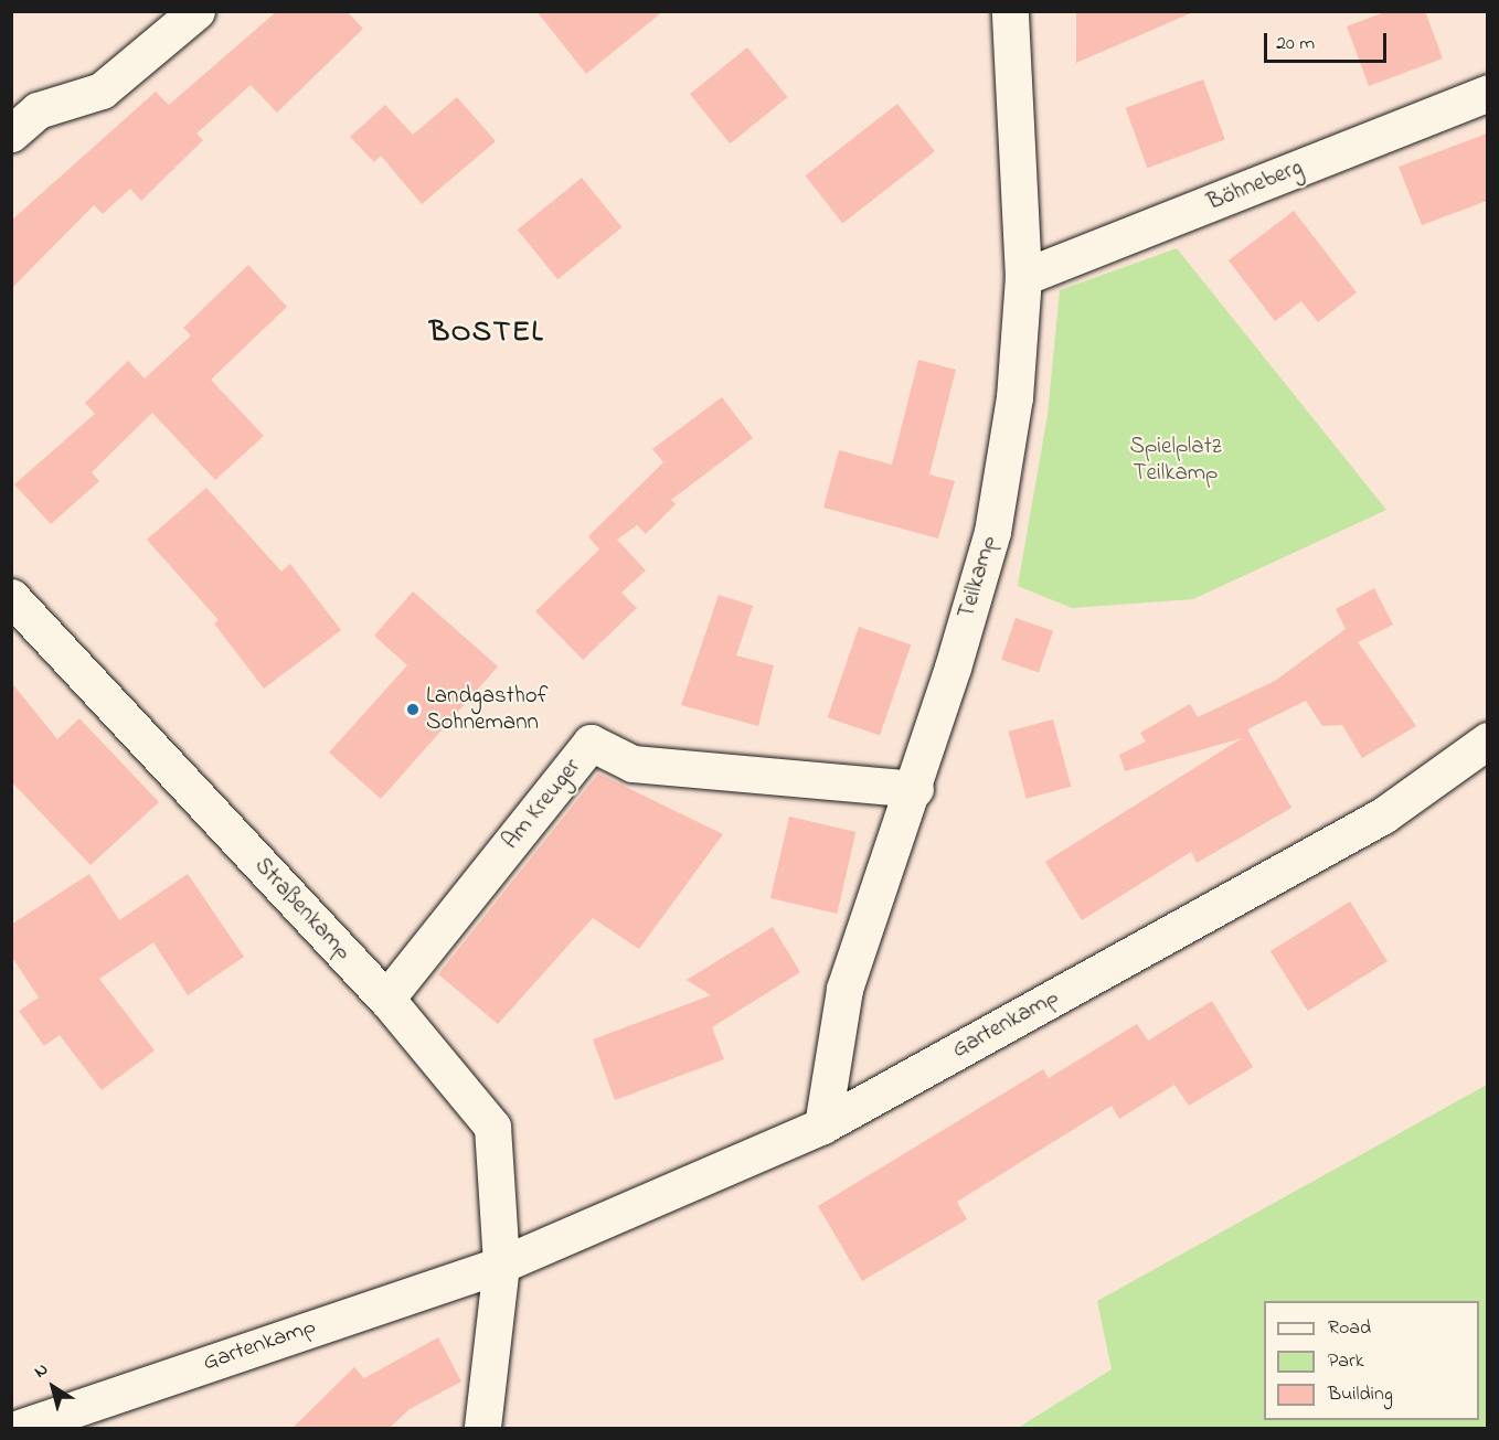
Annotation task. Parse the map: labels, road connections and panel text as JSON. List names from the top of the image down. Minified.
{"streets":{"street":["Böhneberg","Teilkamp","Am Kreuger","Straßenkamp","Gartenkamp"]},"crossings":[["Böhneberg","Teilkamp"],["Teilkamp","Am Kreuger"],["Teilkamp","Gartenkamp"],["Am Kreuger","Straßenkamp"],["Straßenkamp","Gartenkamp"]],"districts":["BOSTEL"],"parks":["Spielplatz Teilkamp"],"places":["Landgasthof Sohnemann"],"legend":["Road","Park","Building"],"scale_bar":"20 m","north":"top left"}
